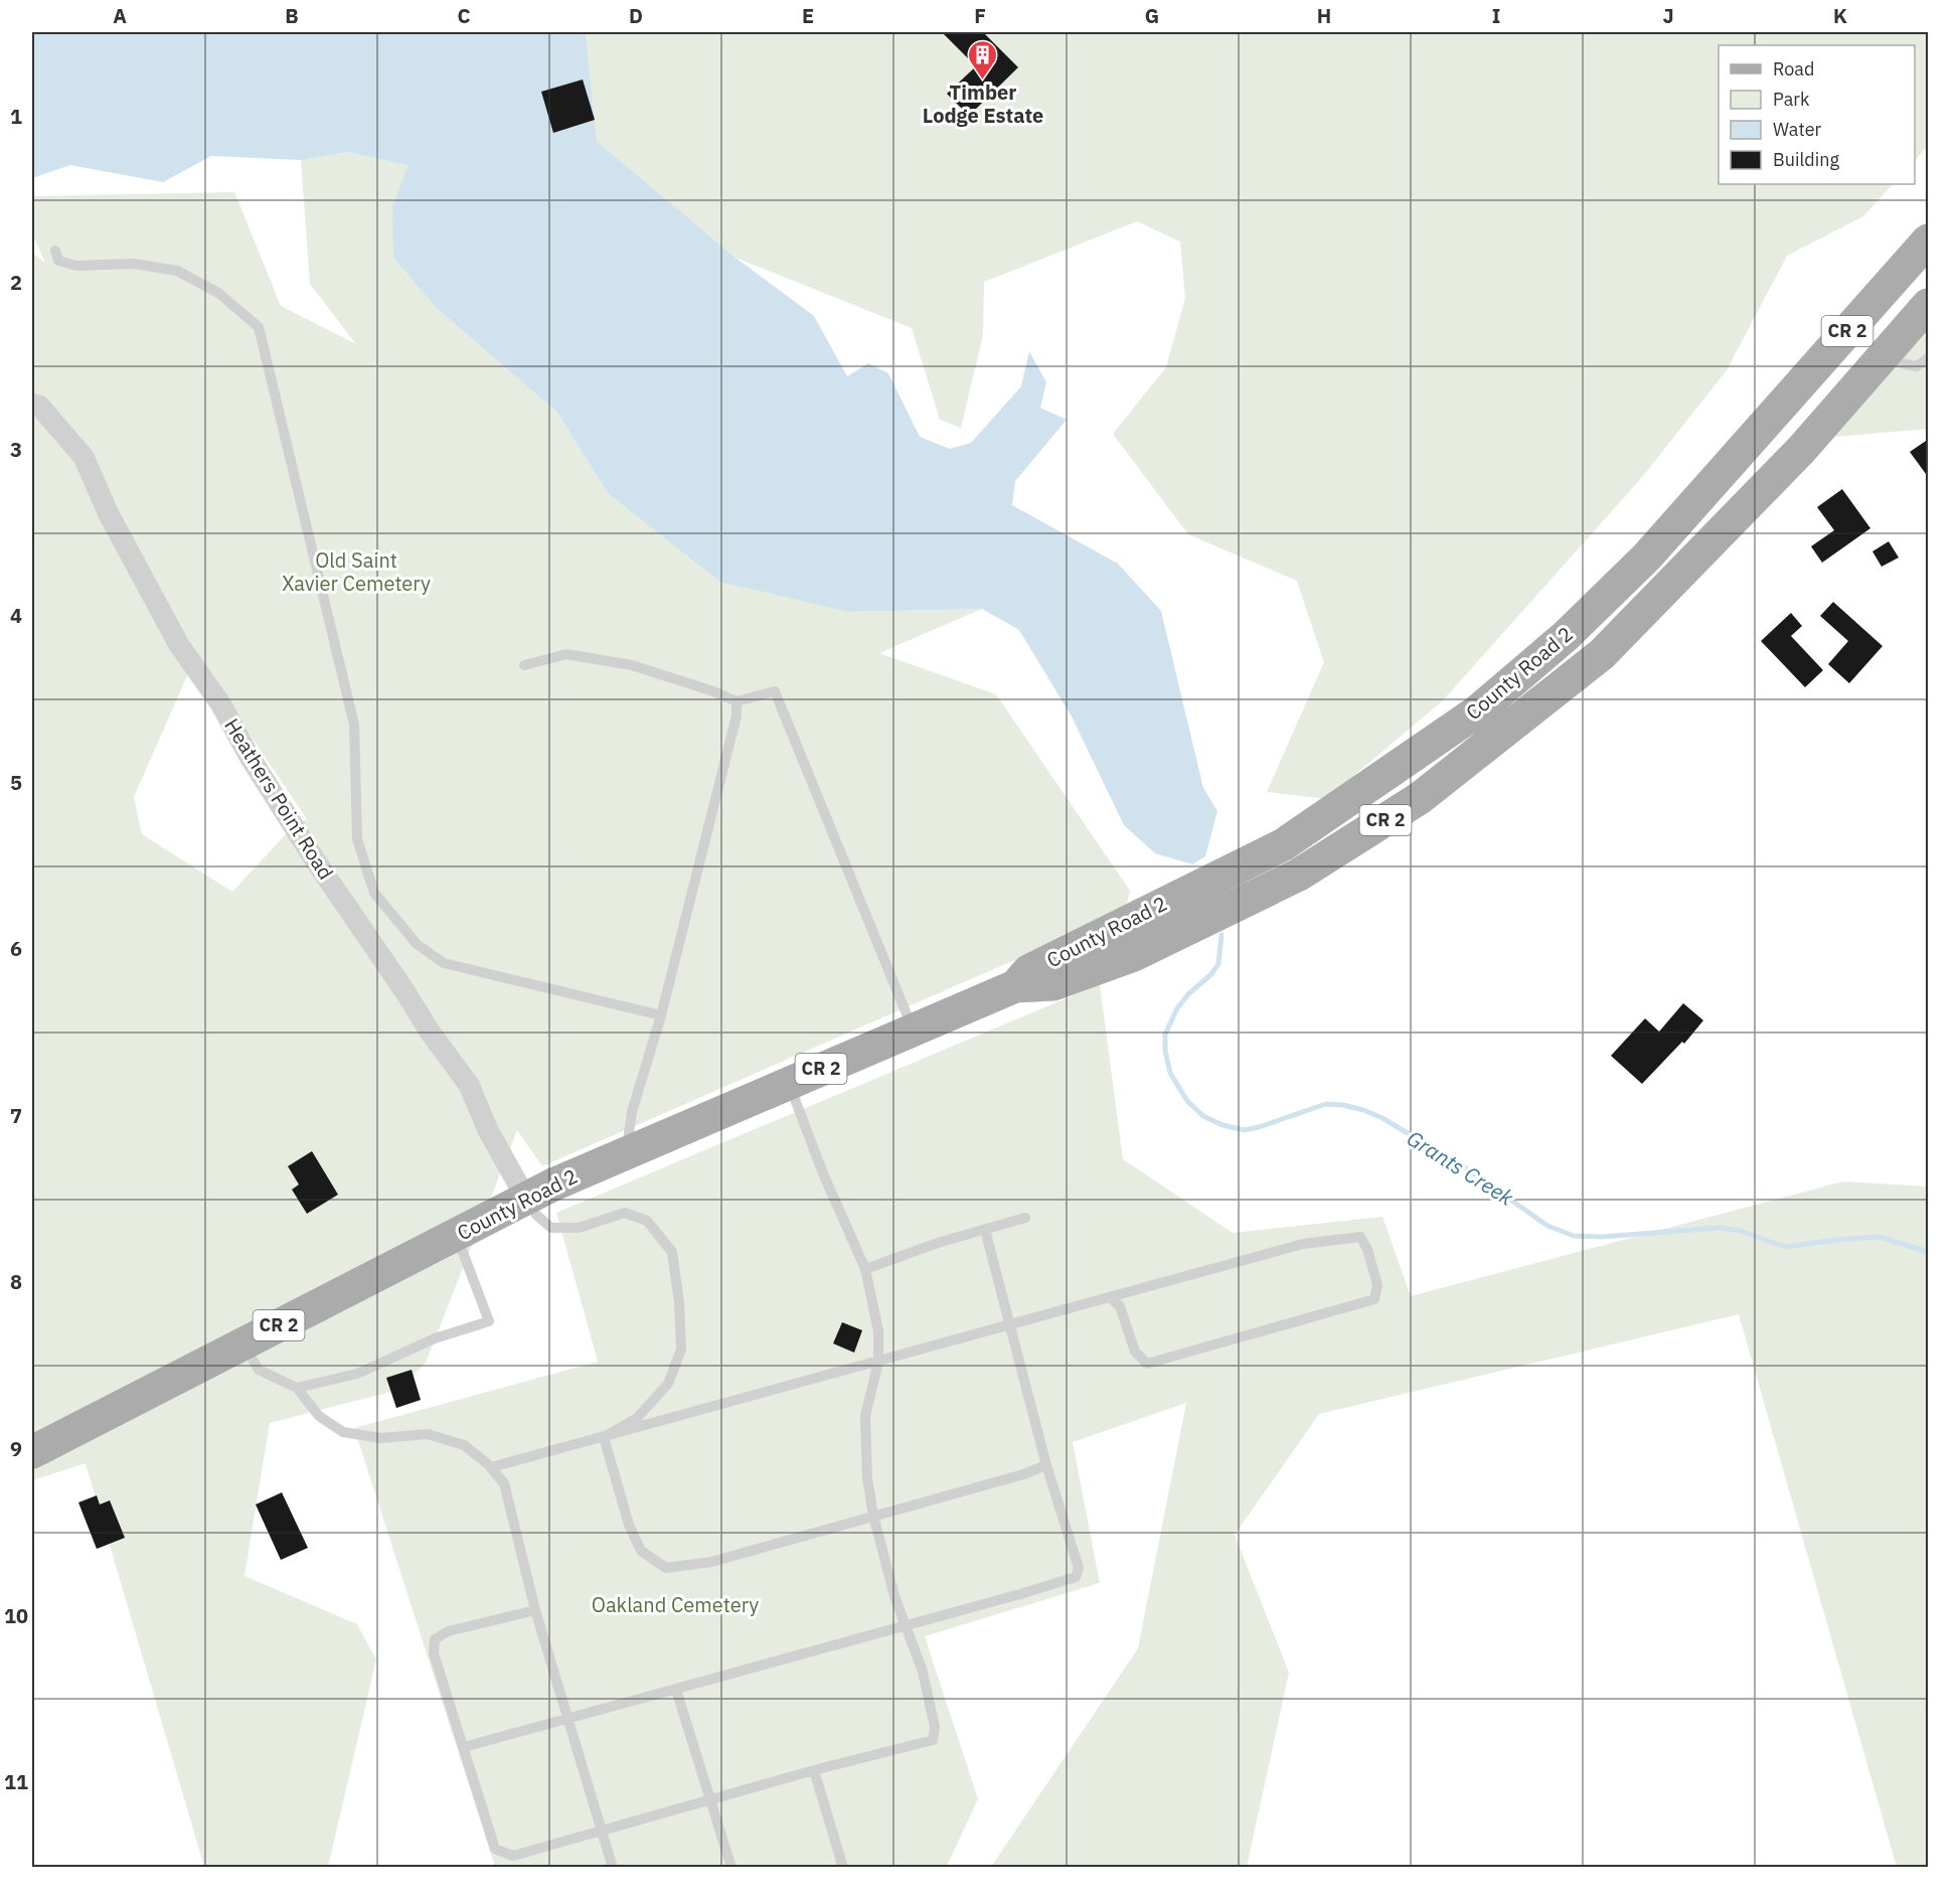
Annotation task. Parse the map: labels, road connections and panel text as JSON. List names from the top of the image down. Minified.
{"streets":{"main road":["CR 2","County Road 2"],"street":["Heathers Point Road"]},"crossings":[["County Road 2","Heathers Point Road"]],"water":["Grants Creek"],"parks":["Old Saint Xavier Cemetery","Oakland Cemetery"],"places":{"building":["Timber Lodge Estate"]},"legend":["Road","Park","Water","Building"],"grid":{"columns":["A","B","C","D","E","F","G","H","I","J","K"],"rows":["1","2","3","4","5","6","7","8","9","10","11"]}}
